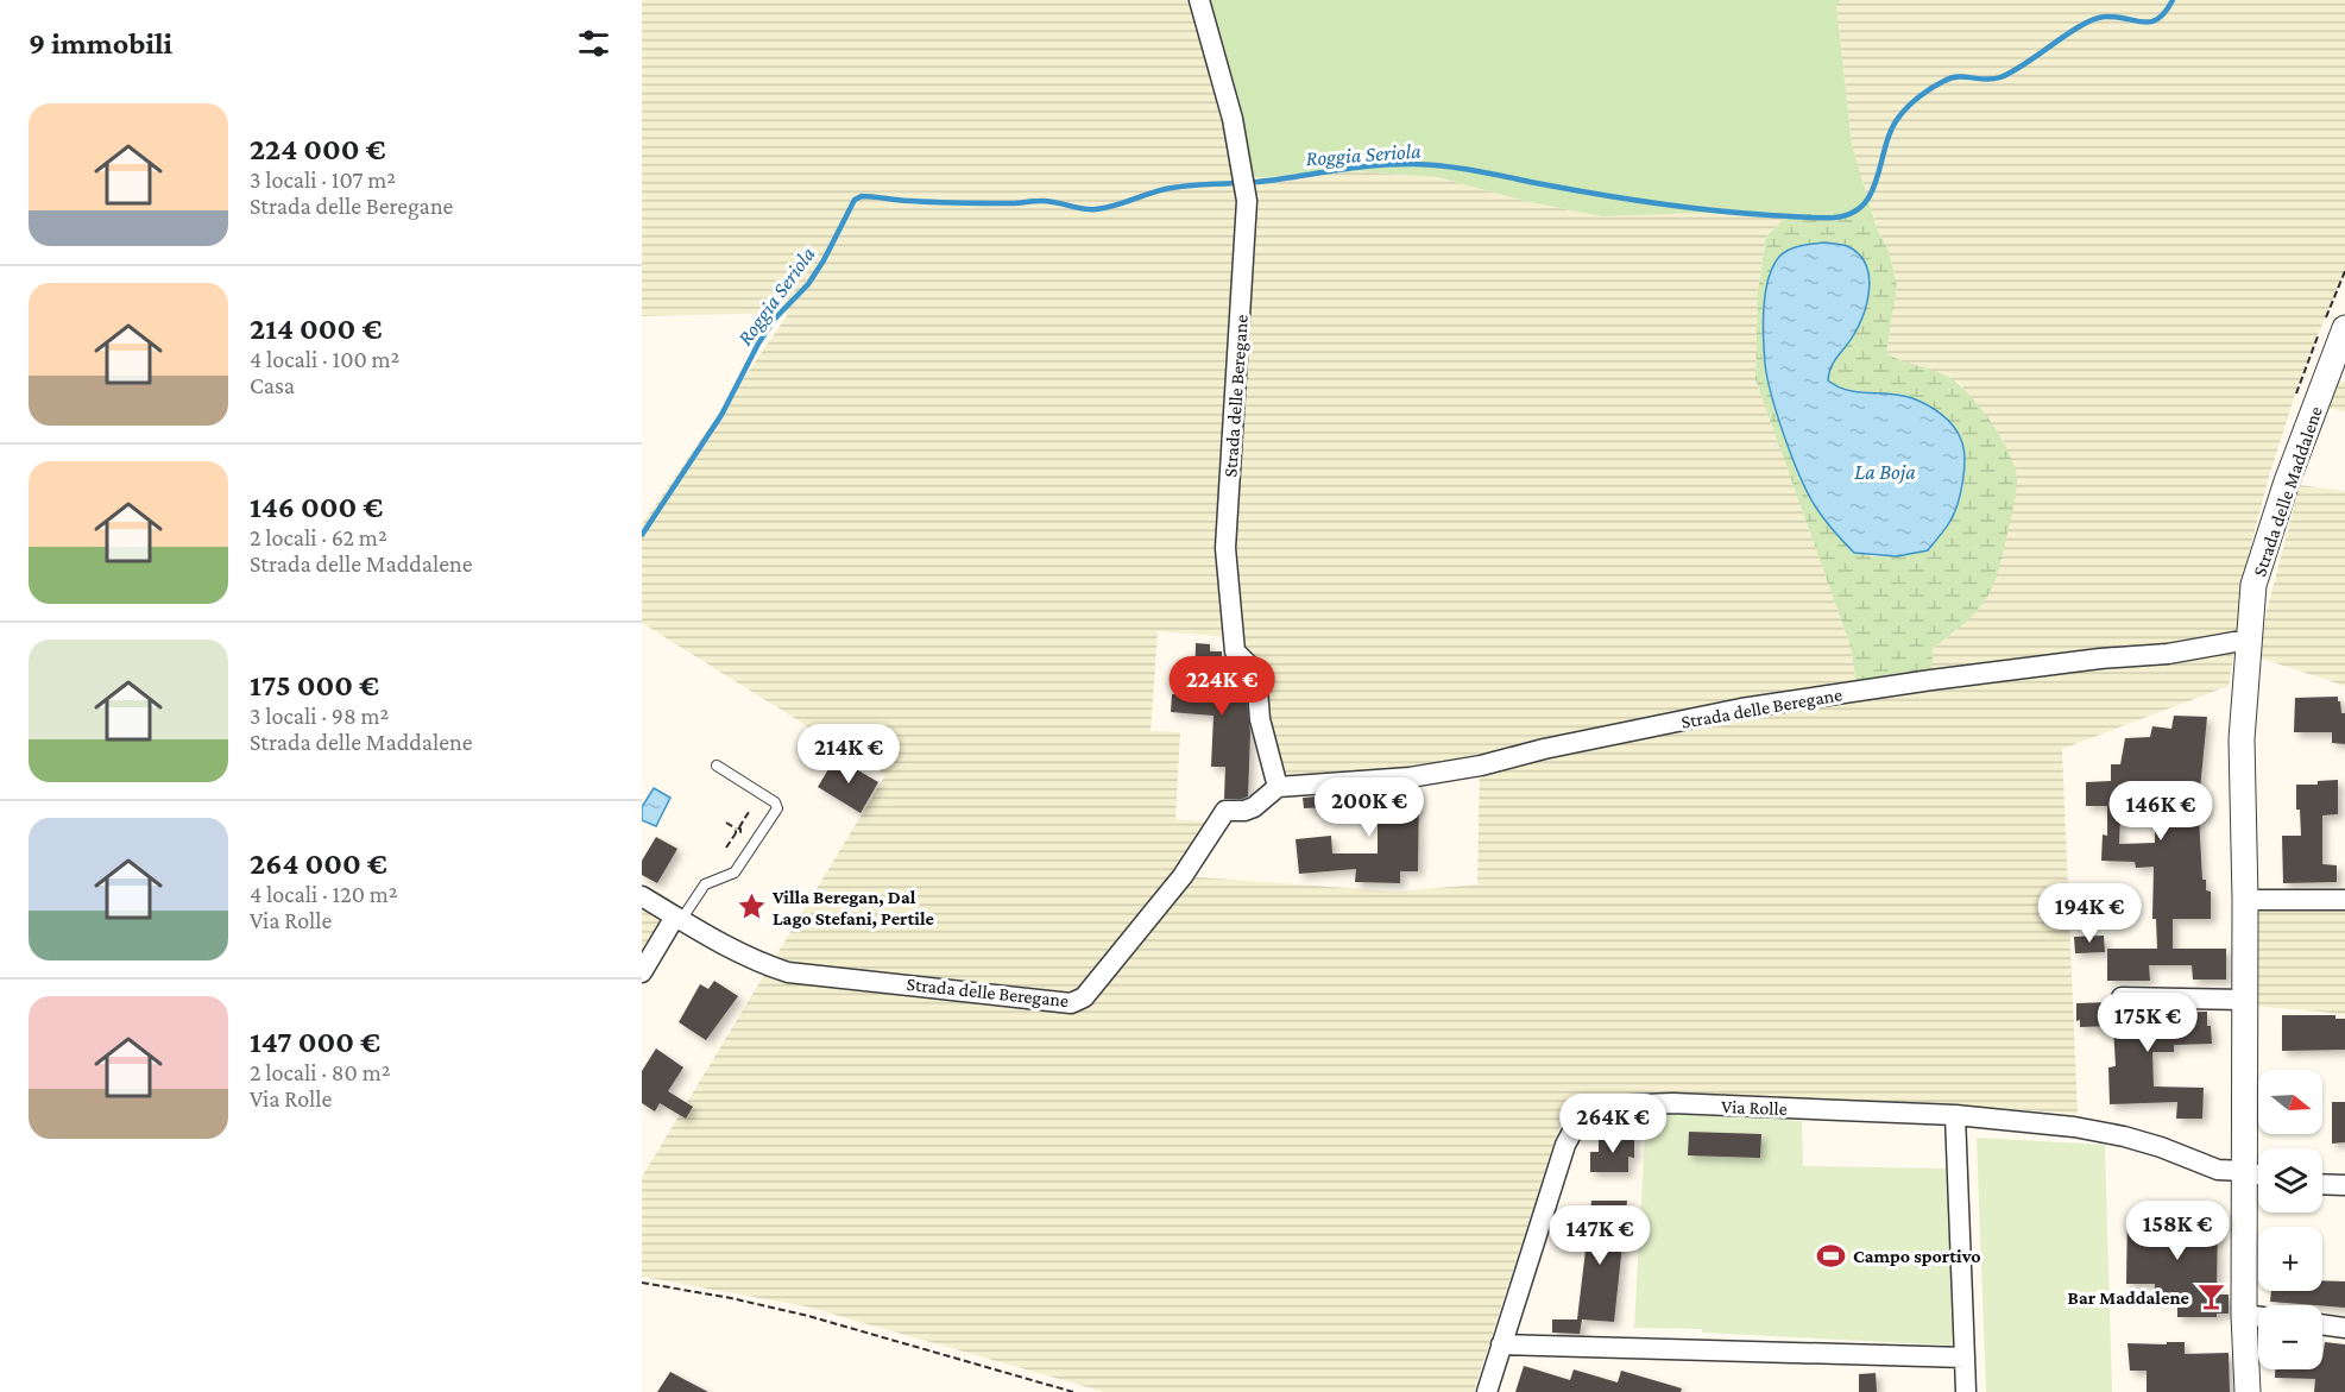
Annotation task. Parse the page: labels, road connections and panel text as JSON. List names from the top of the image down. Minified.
{"streets":{"street":["Strada delle Beregane","Strada delle Maddalene","Via Rolle"]},"crossings":[["Strada delle Beregane","Strada delle Maddalene"],["Strada delle Maddalene","Via Rolle"]],"water":["Roggia Seriola","La Boja"],"places":{"place":["Villa Beregan, Dal Lago Stefani, Pertile"],"sports":["Campo sportivo"],"bar":["Bar Maddalene"]},"north":"right","page":{"heading":"9 immobili","list":[{"name":"224 000 €","note":"3 locali · 107 m² · Strada delle Beregane"},{"name":"214 000 €","note":"4 locali · 100 m² · Casa"},{"name":"146 000 €","note":"2 locali · 62 m² · Strada delle Maddalene"},{"name":"175 000 €","note":"3 locali · 98 m² · Strada delle Maddalene"},{"name":"264 000 €","note":"4 locali · 120 m² · Via Rolle"},{"name":"147 000 €","note":"2 locali · 80 m² · Via Rolle"}],"price":["224K €","214K €","200K €","146K €","194K €","175K €","264K €","158K €","147K €"],"map_buttons":["+","−"]}}
